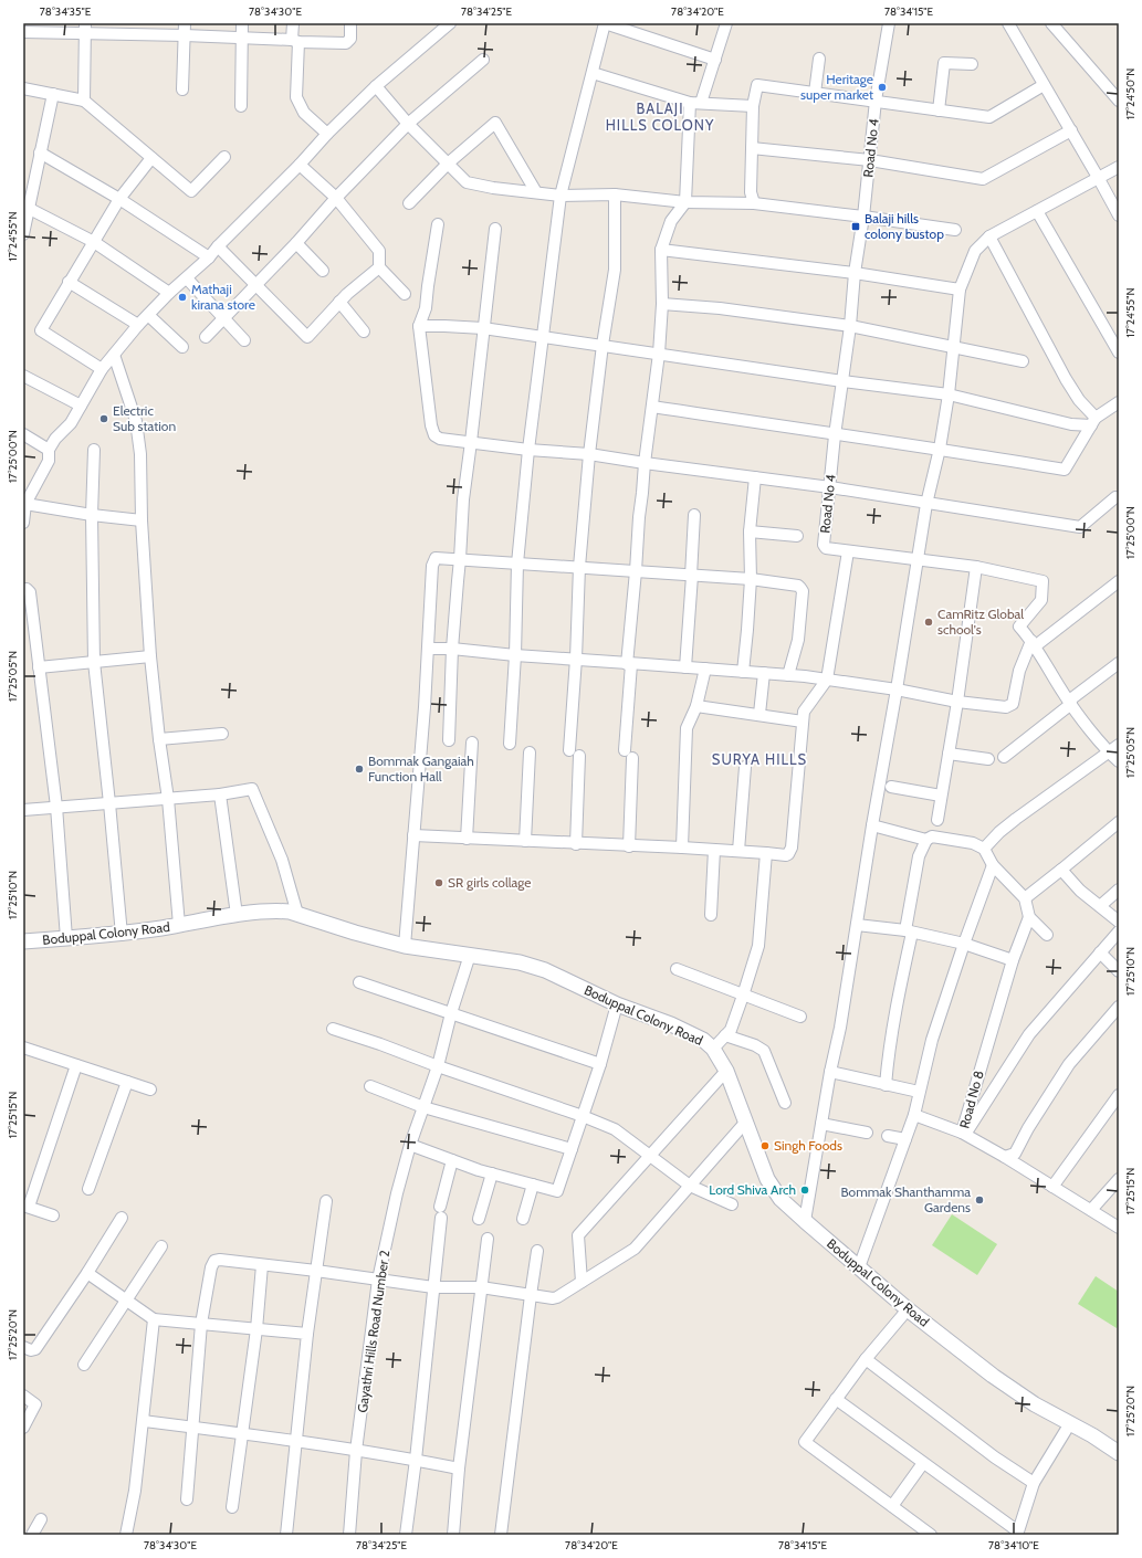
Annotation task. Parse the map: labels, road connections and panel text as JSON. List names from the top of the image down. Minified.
{"streets":{"street":["Road No 4","Boduppal Colony Road","Road No 8","Gayathri Hills Road Number 2"]},"crossings":[["Boduppal Colony Road","Gayathri Hills Road Number 2"]],"districts":["BALAJI HILLS COLONY","SURYA HILLS"],"places":{"other":["Heritage super market","Mathaji kirana store","Electric Sub station","CamRitz Global school's","Bommak Gangaiah Function Hall","SR girls collage","Singh Foods","Lord Shiva Arch","Bommak Shanthamma Gardens"],"transit":["Balaji hills colony bustop"]},"coordinates":["78°34'35\"E","78°34'30\"E","78°34'25\"E","78°34'20\"E","78°34'15\"E","17°24'50\"N","17°24'55\"N","17°25'00\"N","17°25'05\"N","17°25'10\"N","17°25'15\"N","17°25'20\"N","78°34'10\"E"]}
